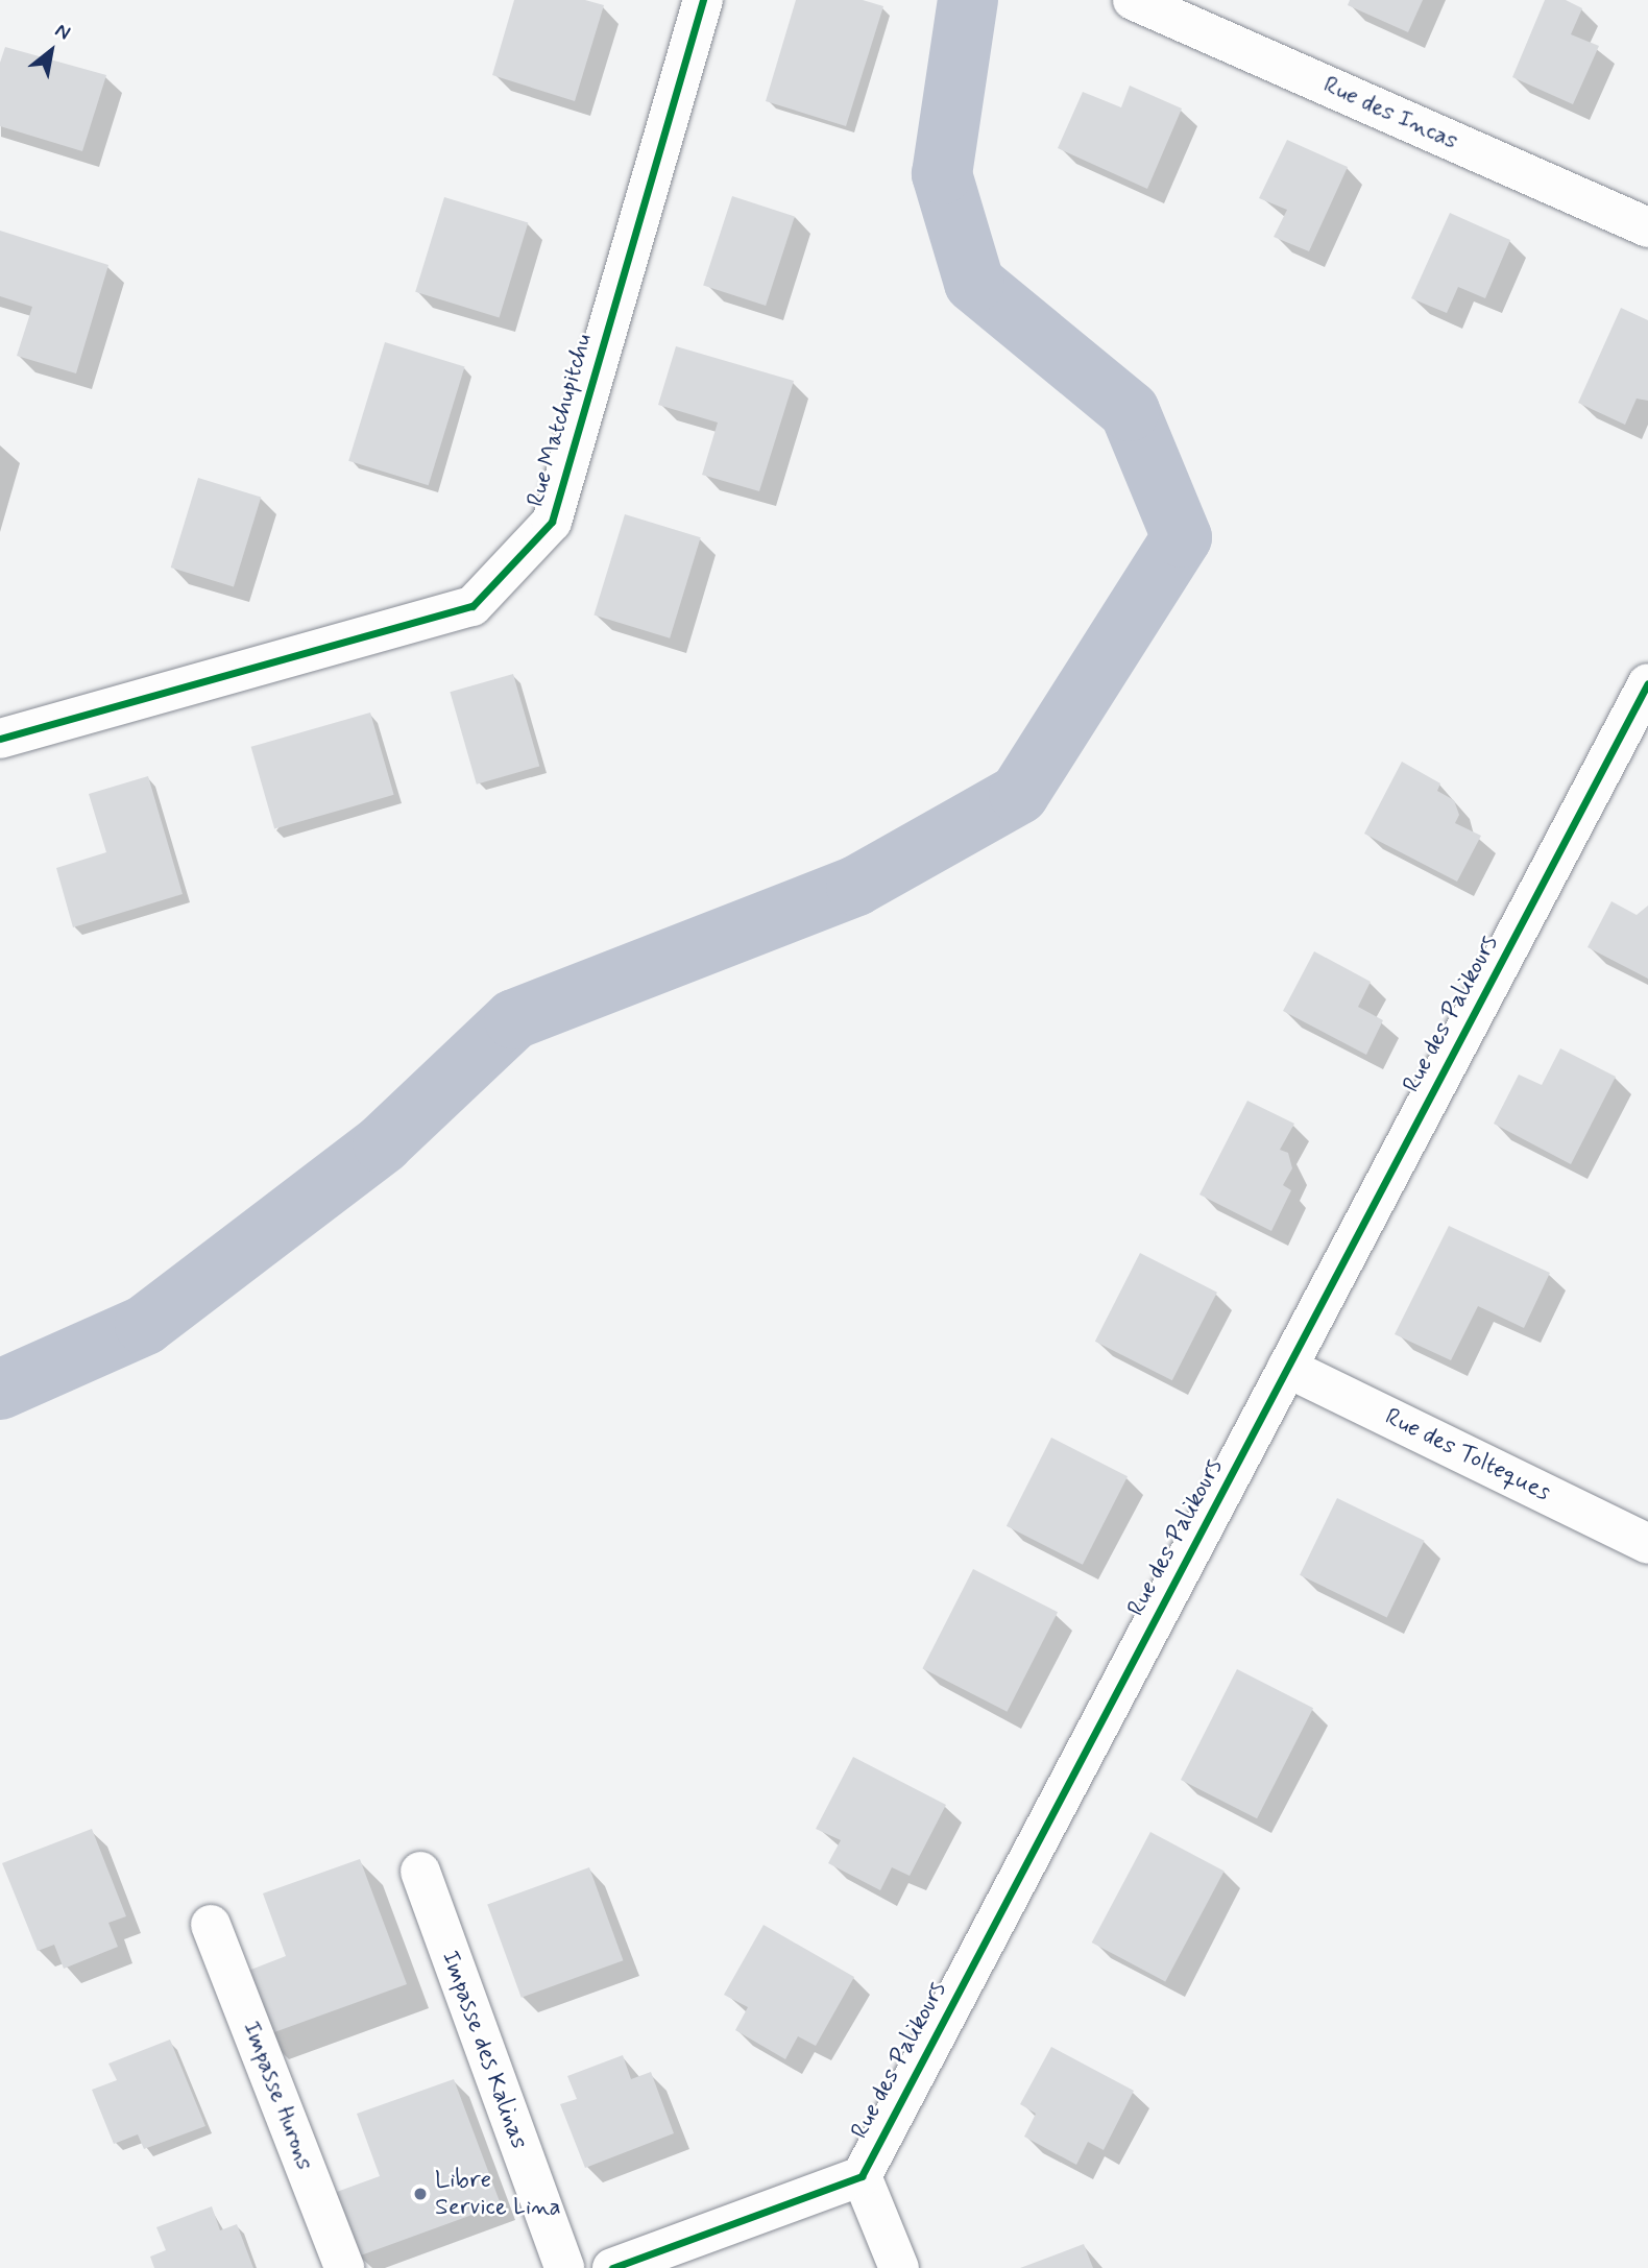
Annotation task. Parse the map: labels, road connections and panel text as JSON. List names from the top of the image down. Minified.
{"streets":{"street":["Rue des Incas","Rue Matchupitchu","Rue des Palikours","Rue des Tolteques","Impasse des Kalinas","Impasse Hurons"]},"crossings":[["Rue des Palikours","Rue des Tolteques"]],"places":["Libre Service Lina"],"north":"top right"}
